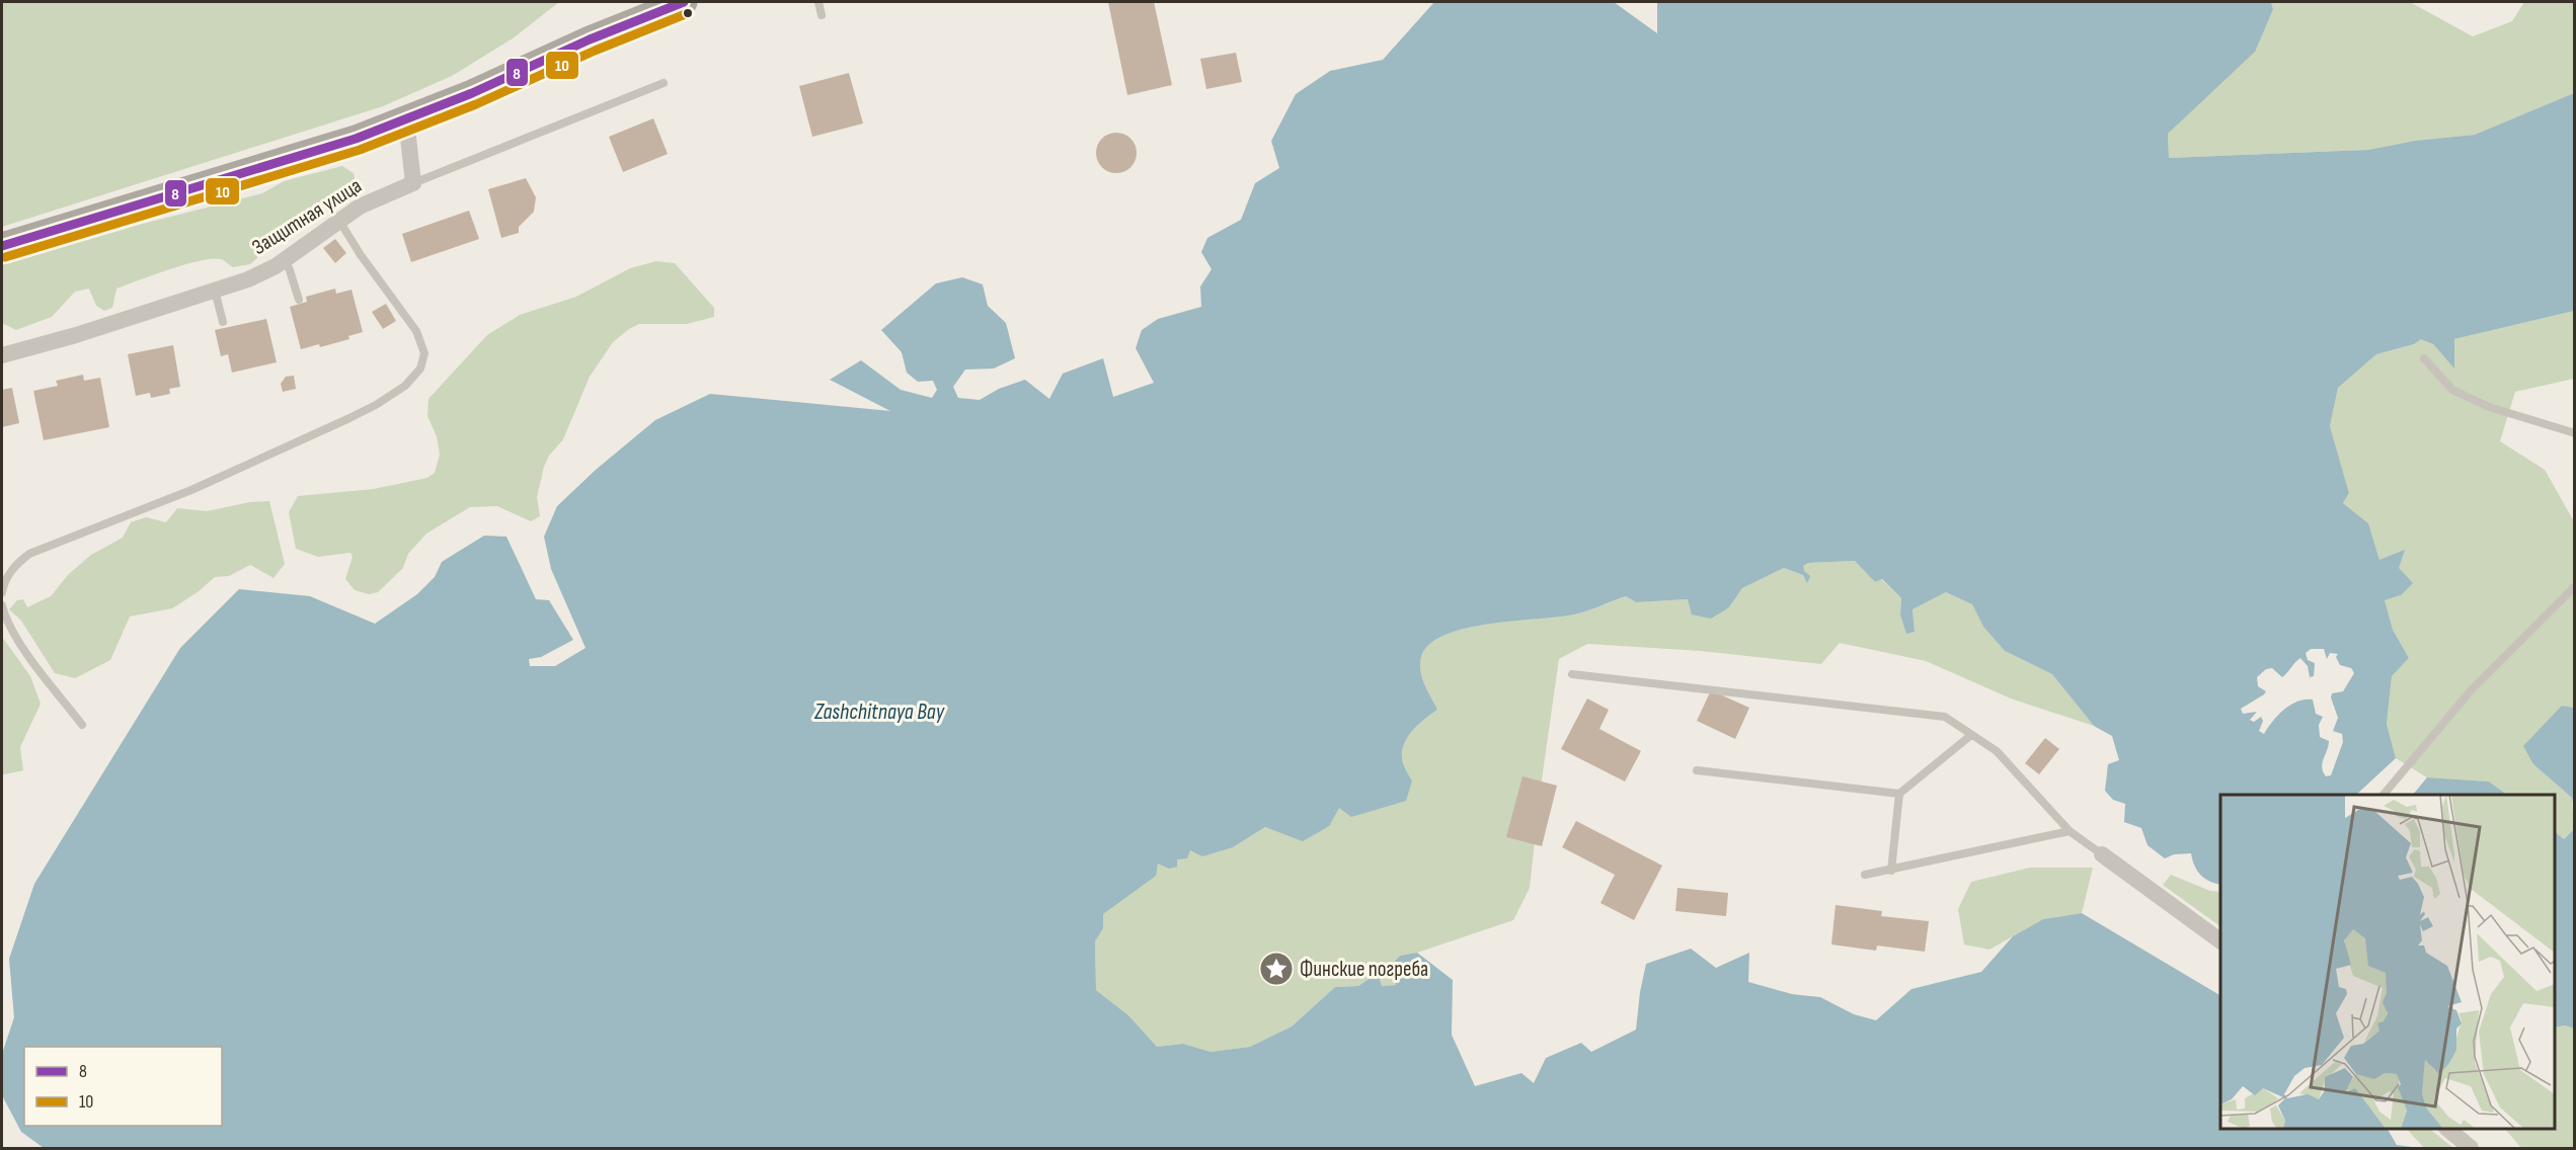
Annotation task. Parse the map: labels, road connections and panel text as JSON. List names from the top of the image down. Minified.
{"streets":{"street":["Защитная улица"]},"water":["Zashchitnaya Bay"],"places":{"place":["Финские погреба"]},"lines":["transit line 8","transit line 10"],"legend":["8","10"]}
